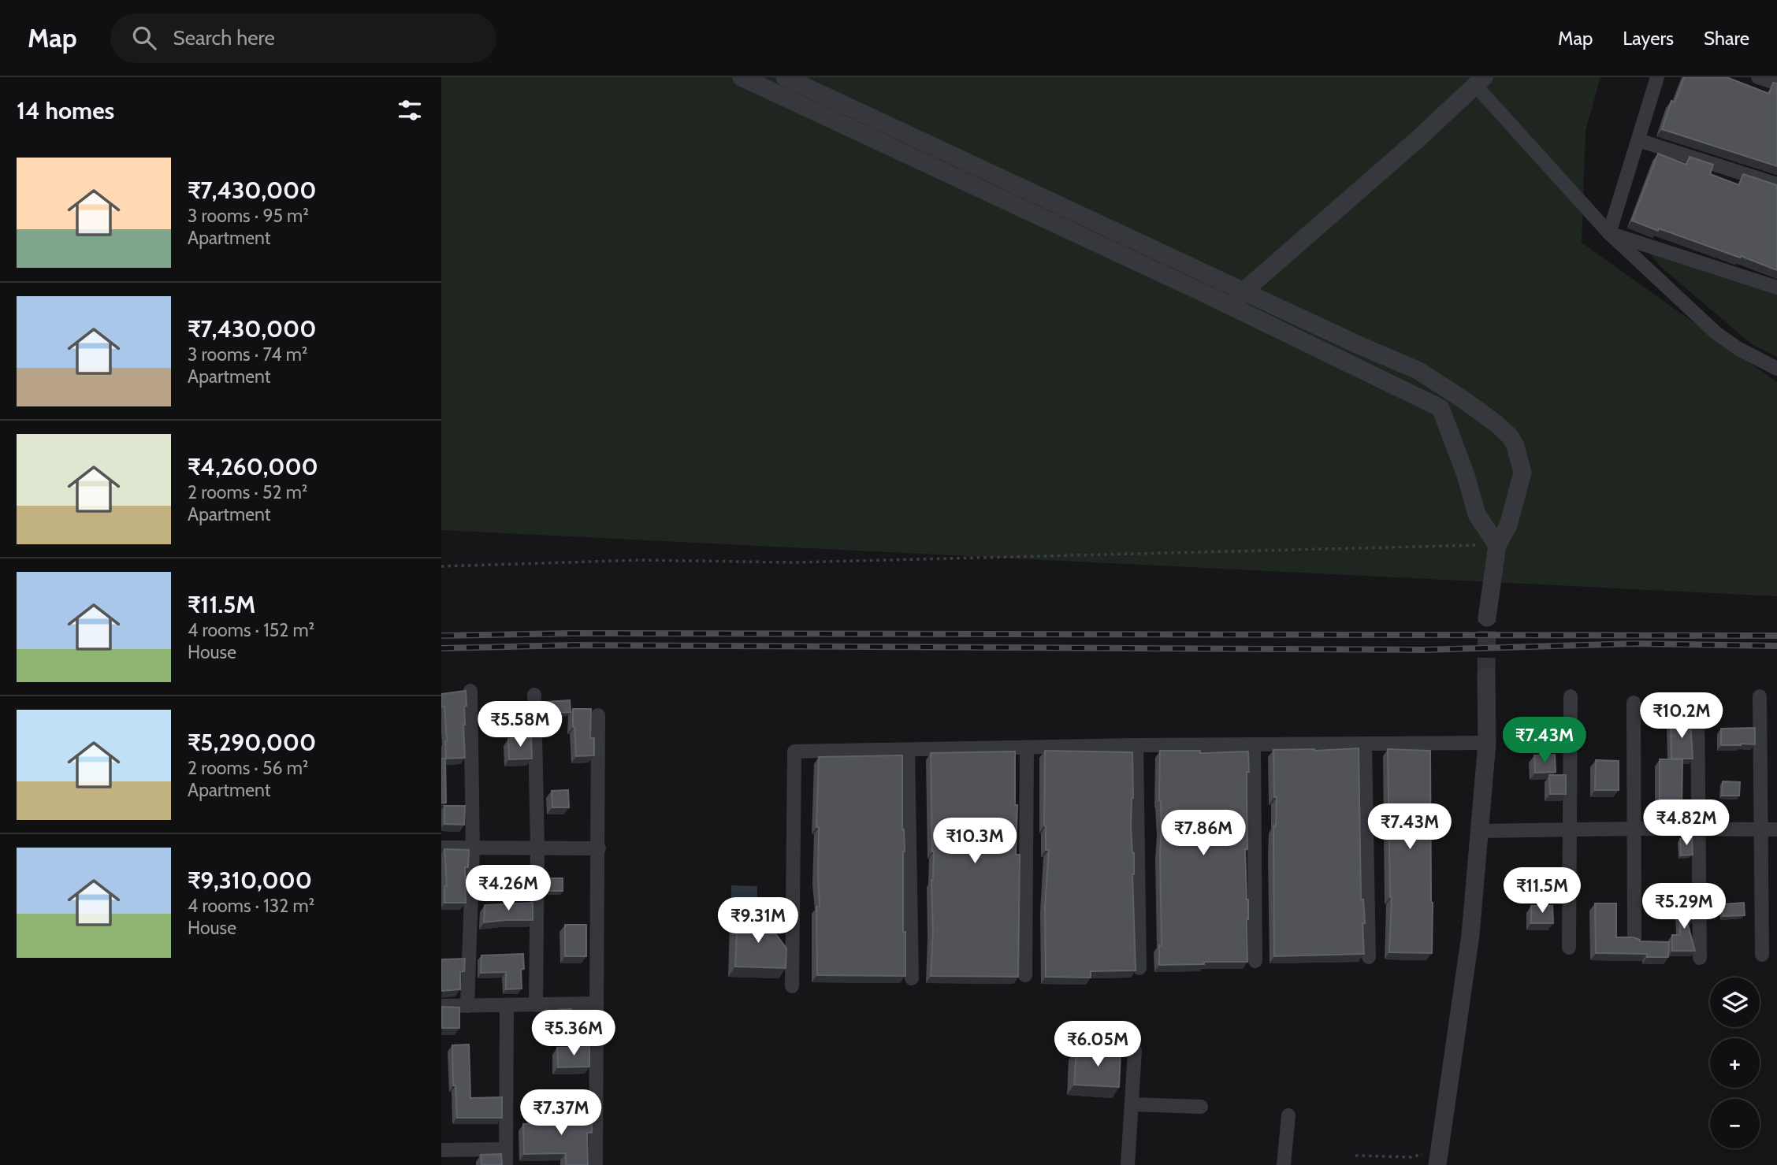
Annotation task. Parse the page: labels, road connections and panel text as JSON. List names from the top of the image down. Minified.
{"page":{"header":"Map","search":"Search here","nav":["Map","Layers","Share"],"heading":"14 homes","list":[{"name":"₹7,430,000","note":"3 rooms · 95 m² · Apartment"},{"name":"₹7,430,000","note":"3 rooms · 74 m² · Apartment"},{"name":"₹4,260,000","note":"2 rooms · 52 m² · Apartment"},{"name":"₹11.5M","note":"4 rooms · 152 m² · House"},{"name":"₹5,290,000","note":"2 rooms · 56 m² · Apartment"},{"name":"₹9,310,000","note":"4 rooms · 132 m² · House"}],"price":["₹10.2M","₹5.58M","₹7.43M","₹4.82M","₹7.43M","₹7.86M","₹10.3M","₹4.26M","₹11.5M","₹5.29M","₹9.31M","₹5.36M","₹6.05M","₹7.37M"],"map_buttons":["+","−"]}}
